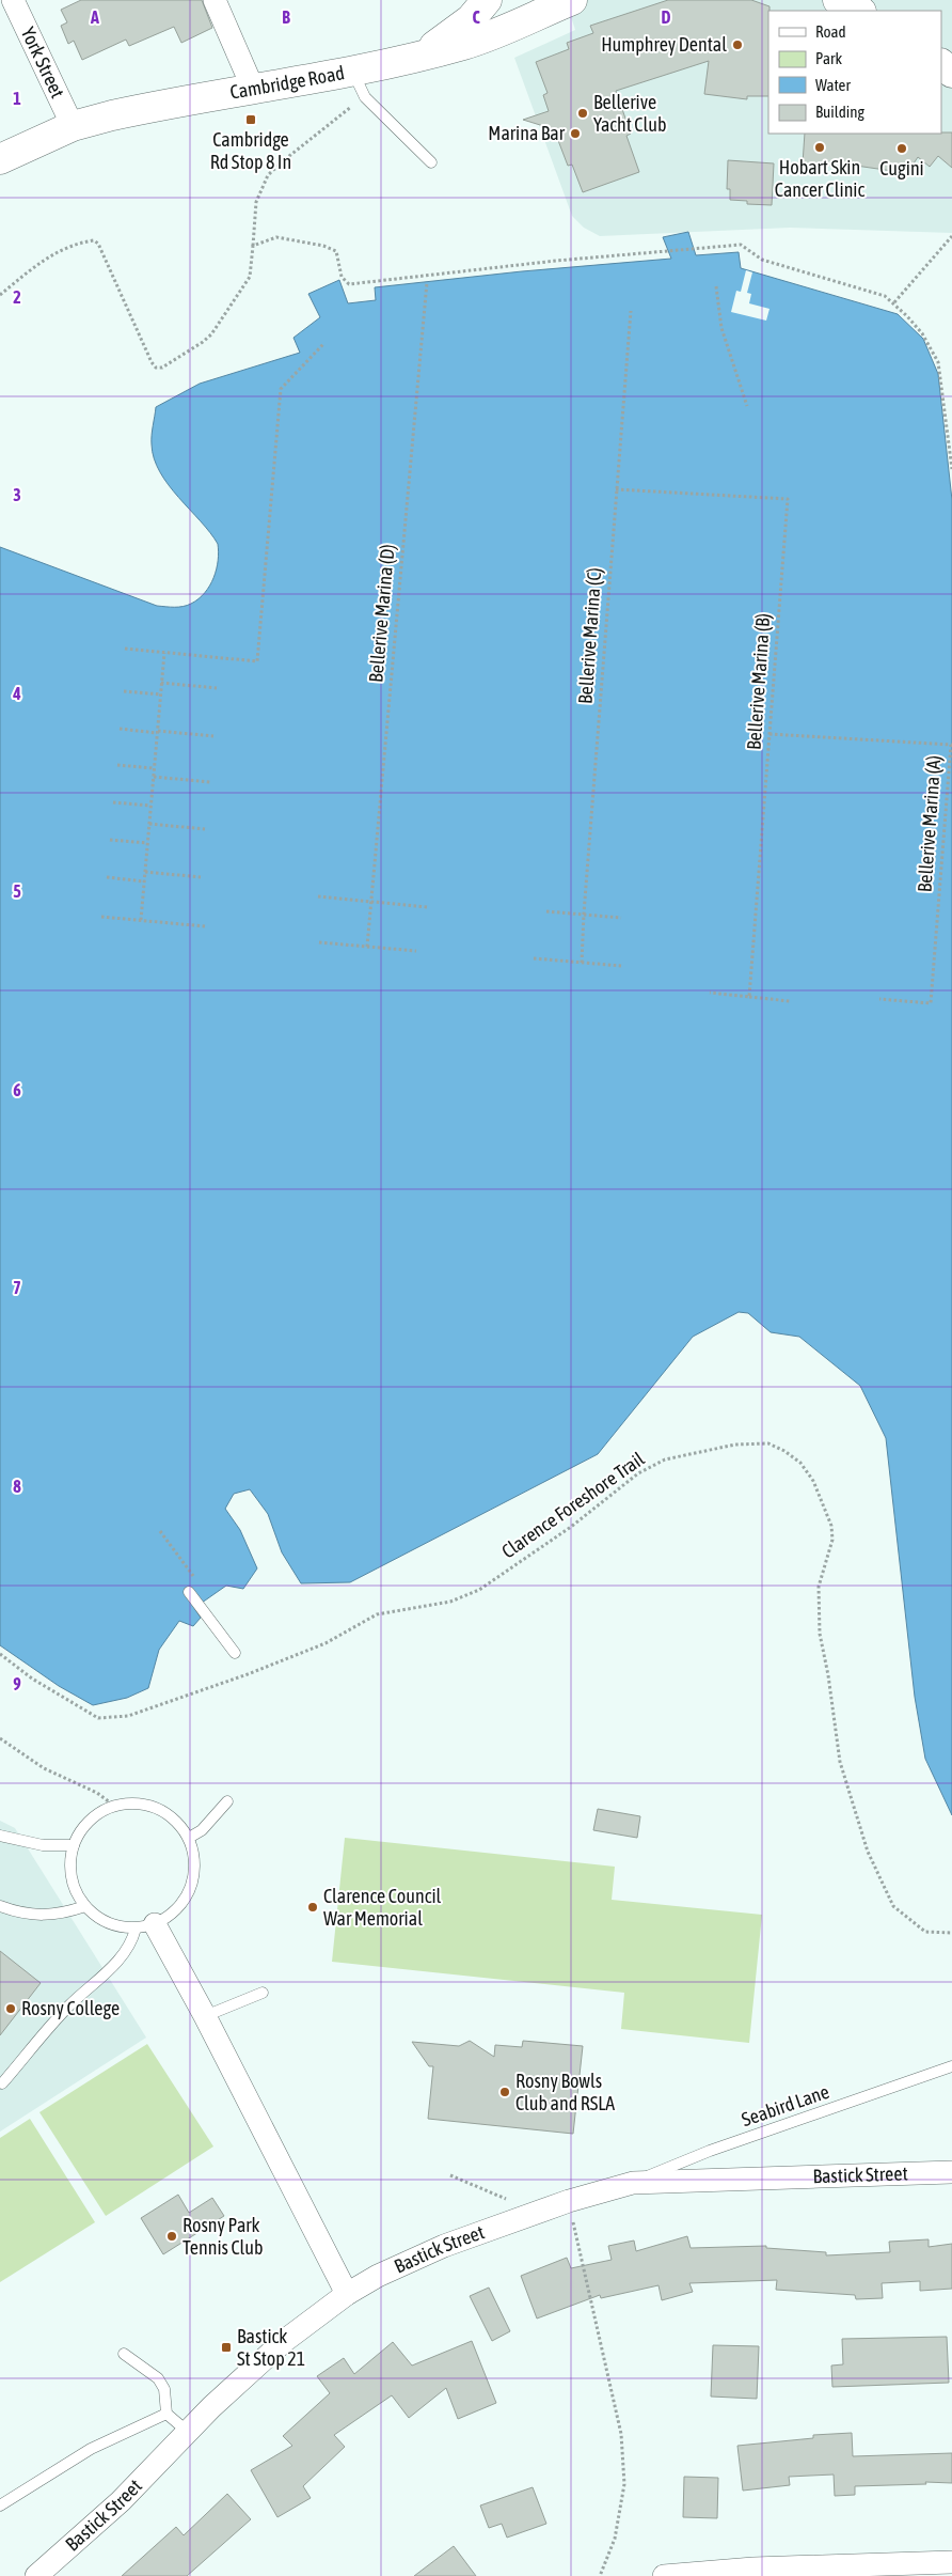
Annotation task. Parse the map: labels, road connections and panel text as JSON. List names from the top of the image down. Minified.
{"streets":{"main road":["Cambridge Road"],"street":["York Street","Bastick Street"],"lane":["Seabird Lane"],"path":["Bellerive Marina (D)","Bellerive Marina (C)","Bellerive Marina (B)","Bellerive Marina (A)","Clarence Foreshore Trail"]},"crossings":[["York Street","Cambridge Road"],["Bellerive Marina (C)","Bellerive Marina (B)"],["Bellerive Marina (B)","Bellerive Marina (A)"],["Seabird Lane","Bastick Street"]],"places":{"other":["Humphrey Dental","Bellerive Yacht Club","Marina Bar","Hobart Skin Cancer Clinic","Cugini","Clarence Council War Memorial","Rosny College","Rosny Bowls Club and RSLA","Rosny Park Tennis Club"],"transit":["Cambridge Rd Stop 8 In","Bastick St Stop 21"]},"legend":["Road","Park","Water","Building"],"grid":{"columns":["A","B","C","D"],"rows":["1","2","3","4","5","6","7","8","9"]}}
